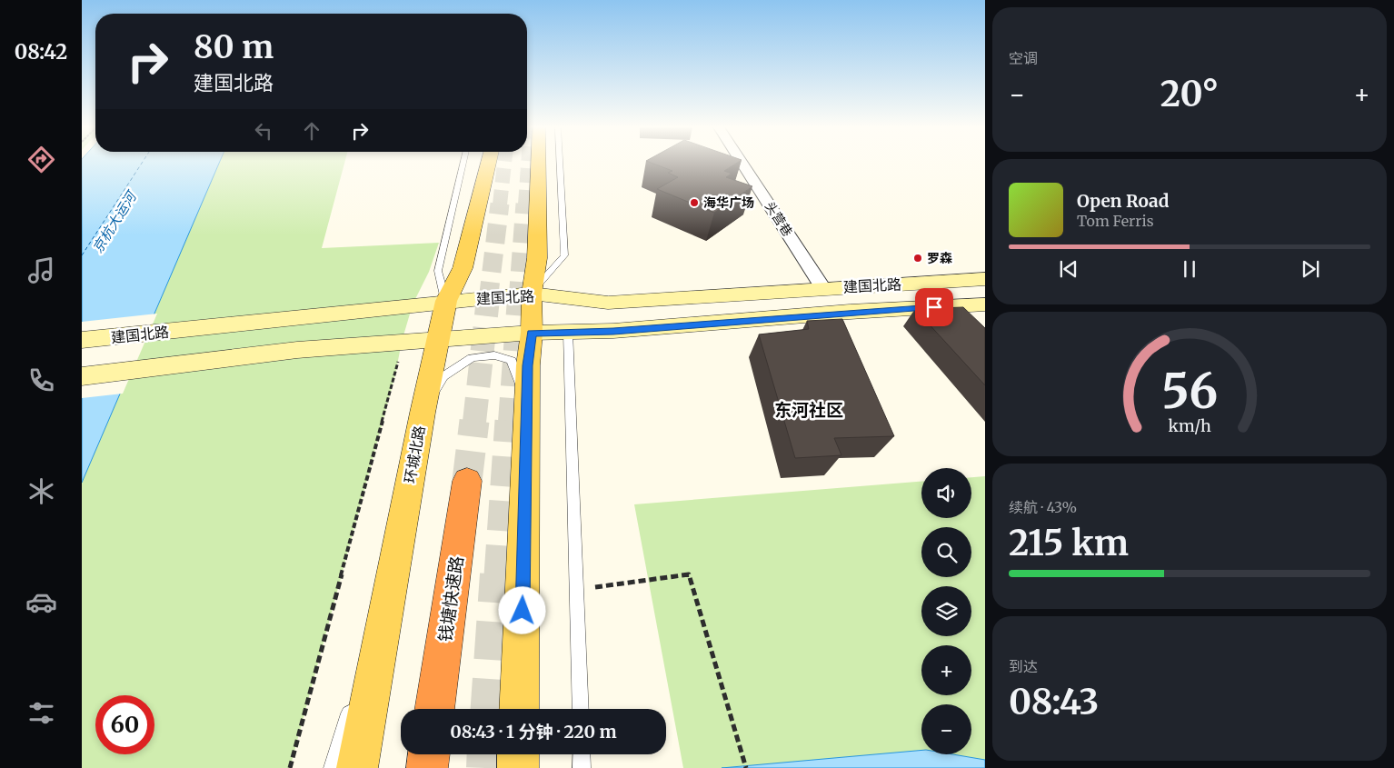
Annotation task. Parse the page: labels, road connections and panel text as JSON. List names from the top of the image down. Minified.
{"streets":{"highway":["钱塘快速路"],"main road":["建国北路","环城北路"],"street":["头营巷"]},"crossings":[["头营巷","建国北路"],["建国北路","环城北路"]],"districts":["东河社区"],"water":["京杭大运河"],"places":["海华广场","罗森"],"page":{"tabs":"08:42","tile":["空调",["续航 · 43%","215 km"],["到达","08:43"]],"turn":["80 m","建国北路"],"heat":["−","20°","+"],"song":["Open Road","Tom Ferris"],"map_buttons":["+","−"],"limit":"60","trip":"08:43 · 1 分钟 · 220 m","gauge":["56","km/h"]}}
